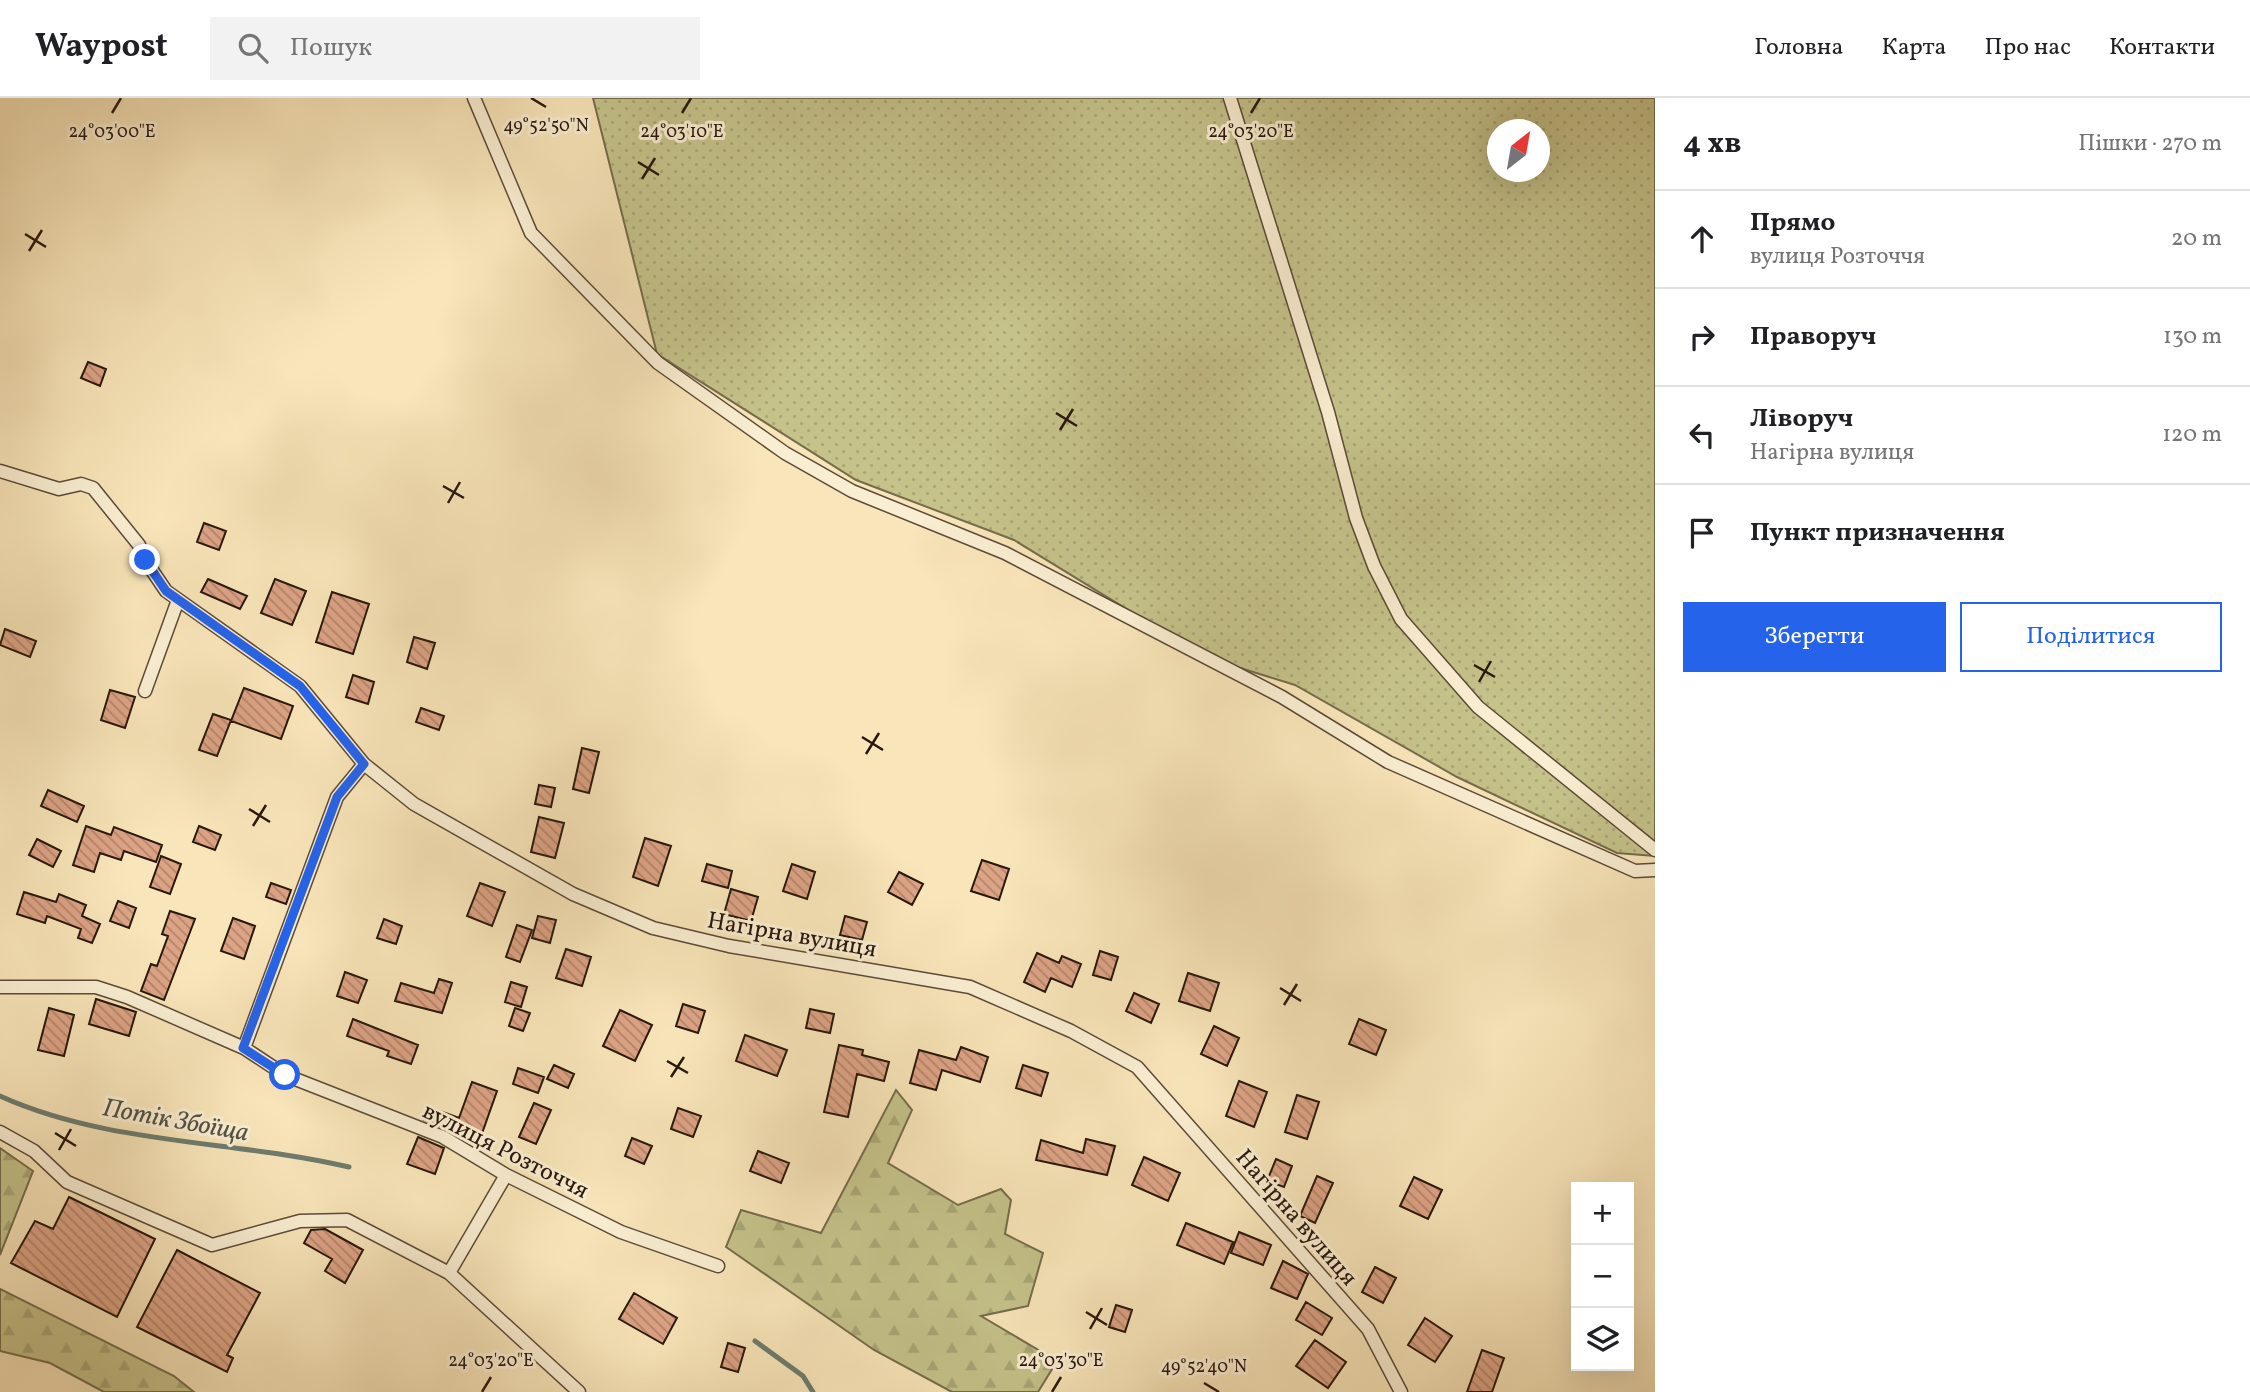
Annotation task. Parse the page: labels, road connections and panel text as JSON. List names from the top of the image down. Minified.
{"streets":{"street":["Нагірна вулиця","вулиця Розточчя"]},"water":["Потік Збоїща"],"north":"top right","page":{"header":"Waypost","search":"Пошук","nav":["Головна","Карта","Про нас","Контакти"],"heading":["4 хв","Пішки · 270 m"],"list":[["Прямо","вулиця Розточчя","20 m"],["Праворуч","130 m"],["Ліворуч","Нагірна вулиця","120 m"],"Пункт призначення"],"buttons":["Зберегти","Поділитися"],"map_buttons":["+","−"]},"coordinates":["49°52'50\"N","24°03'00\"E","24°03'10\"E","24°03'20\"E","24°03'30\"E","49°52'40\"N"]}
